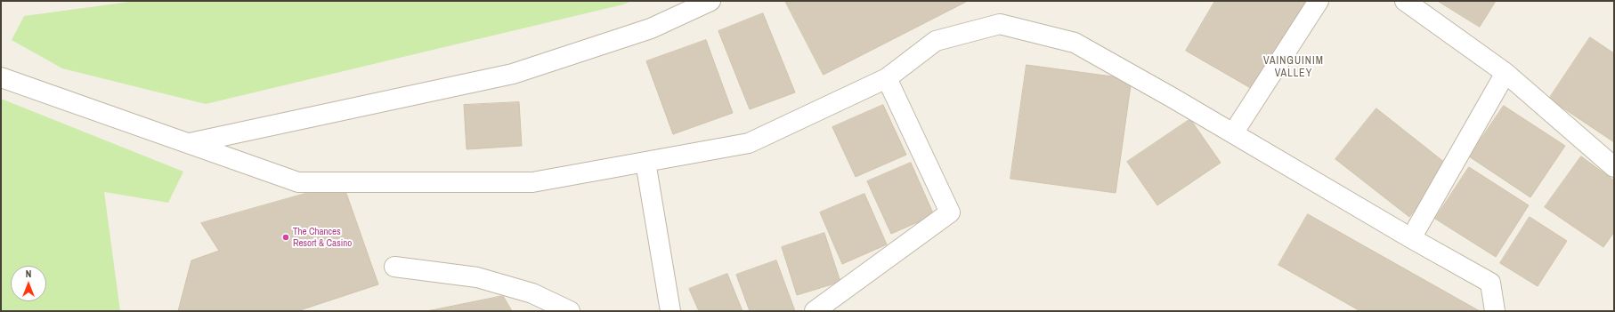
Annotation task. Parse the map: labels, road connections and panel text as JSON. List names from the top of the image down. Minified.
{"districts":["VAINGUINIM VALLEY"],"places":["The Chances Resort & Casino"],"north":"top"}
